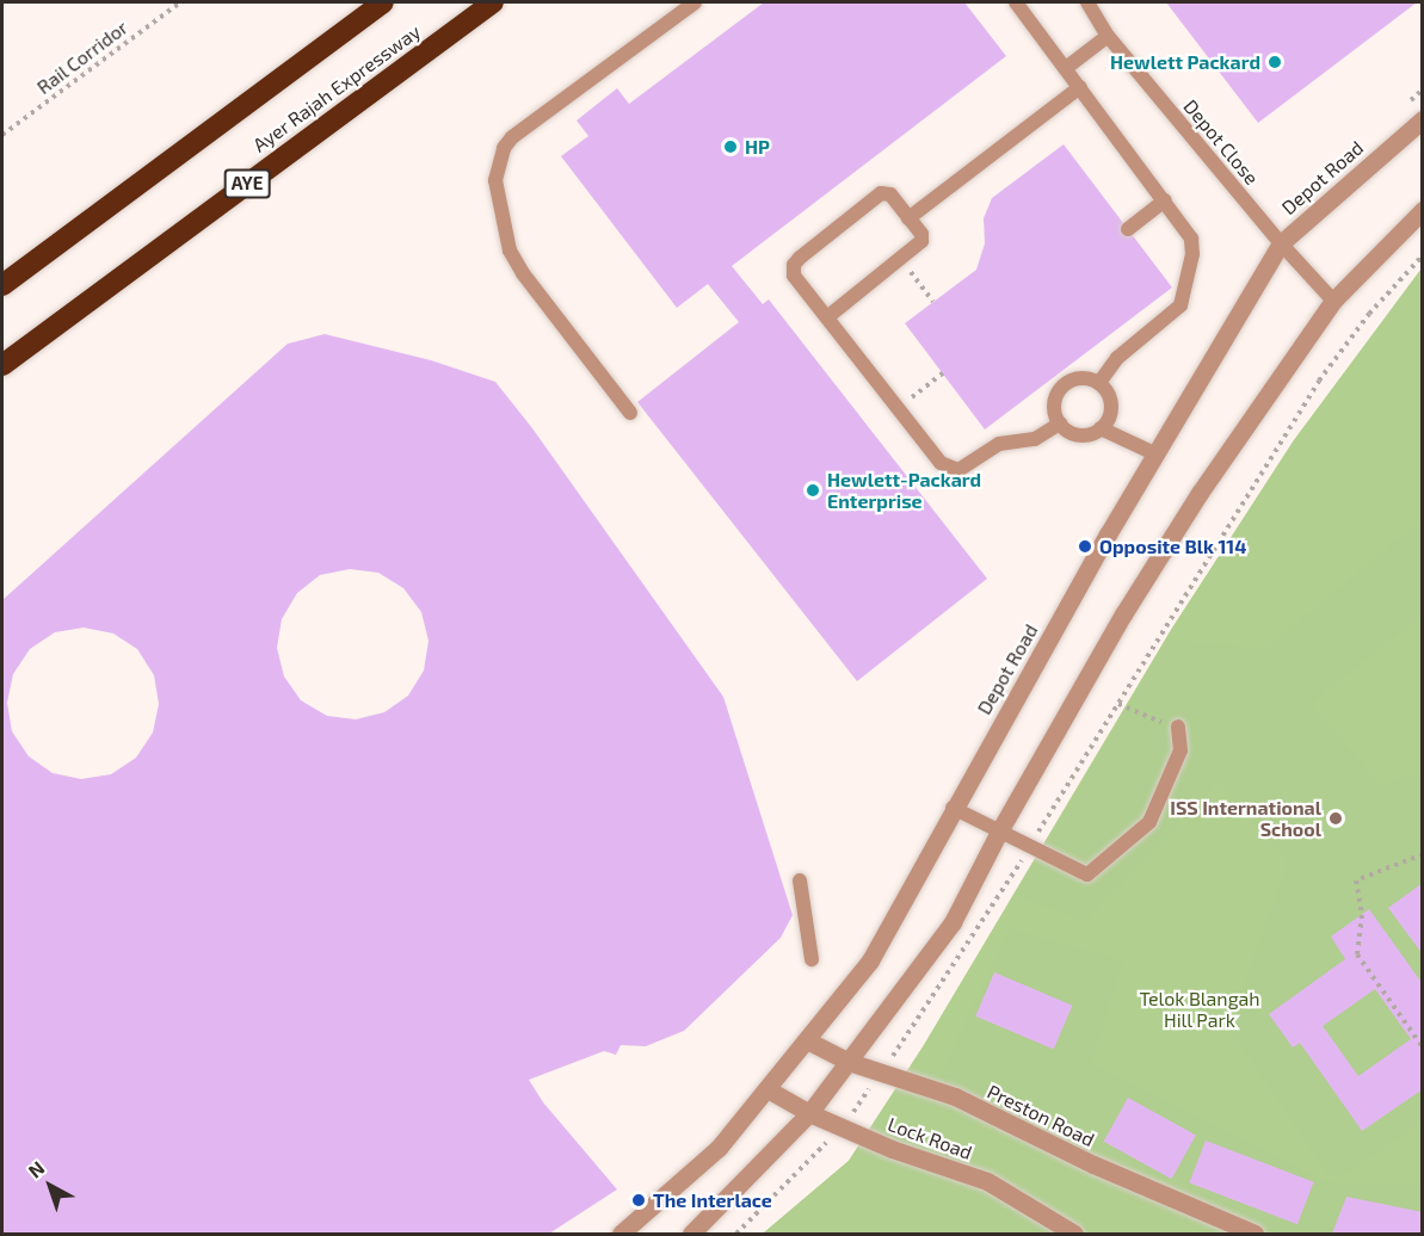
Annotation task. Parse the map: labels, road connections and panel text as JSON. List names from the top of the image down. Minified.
{"streets":{"highway":["Ayer Rajah Expressway","AYE"],"street":["Depot Road","Preston Road","Lock Road"],"lane":["Depot Close"],"path":["Rail Corridor"]},"crossings":[["Depot Close","Depot Road"],["Depot Road","Preston Road"],["Depot Road","Lock Road"]],"parks":["Telok Blangah Hill Park"],"places":["Hewlett Packard","HP","Hewlett-Packard Enterprise","Opposite Blk 114","ISS International School","The Interlace"],"north":"top left"}
